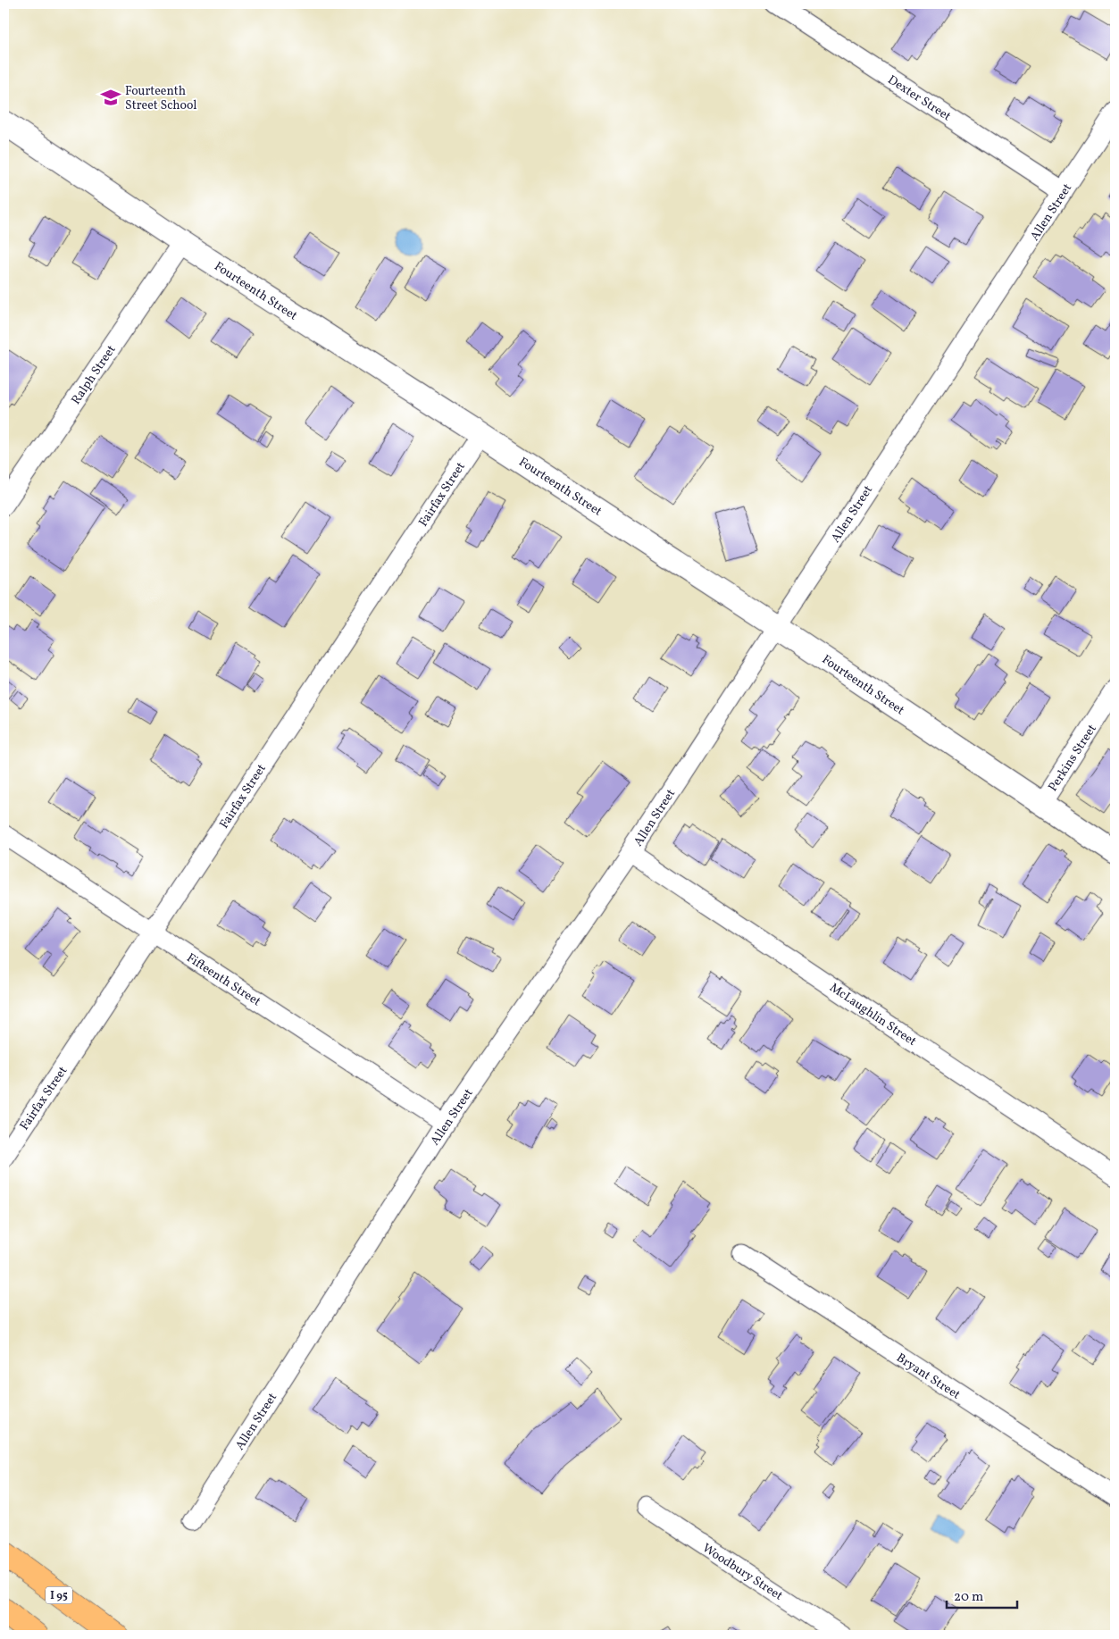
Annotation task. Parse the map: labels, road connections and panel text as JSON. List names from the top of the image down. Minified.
{"streets":{"highway":["I 95"],"street":["Dexter Street","Allen Street","Fourteenth Street","Ralph Street","Fairfax Street","Perkins Street","Fifteenth Street","McLaughlin Street","Bryant Street","Woodbury Street"]},"crossings":[["Dexter Street","Allen Street"],["Allen Street","Fourteenth Street"],["Allen Street","Fifteenth Street"],["Allen Street","McLaughlin Street"],["Fourteenth Street","Ralph Street"],["Fourteenth Street","Fairfax Street"],["Fourteenth Street","Perkins Street"],["Fairfax Street","Fifteenth Street"]],"places":{"school or university":["Fourteenth Street School"]},"scale_bar":"20 m"}
